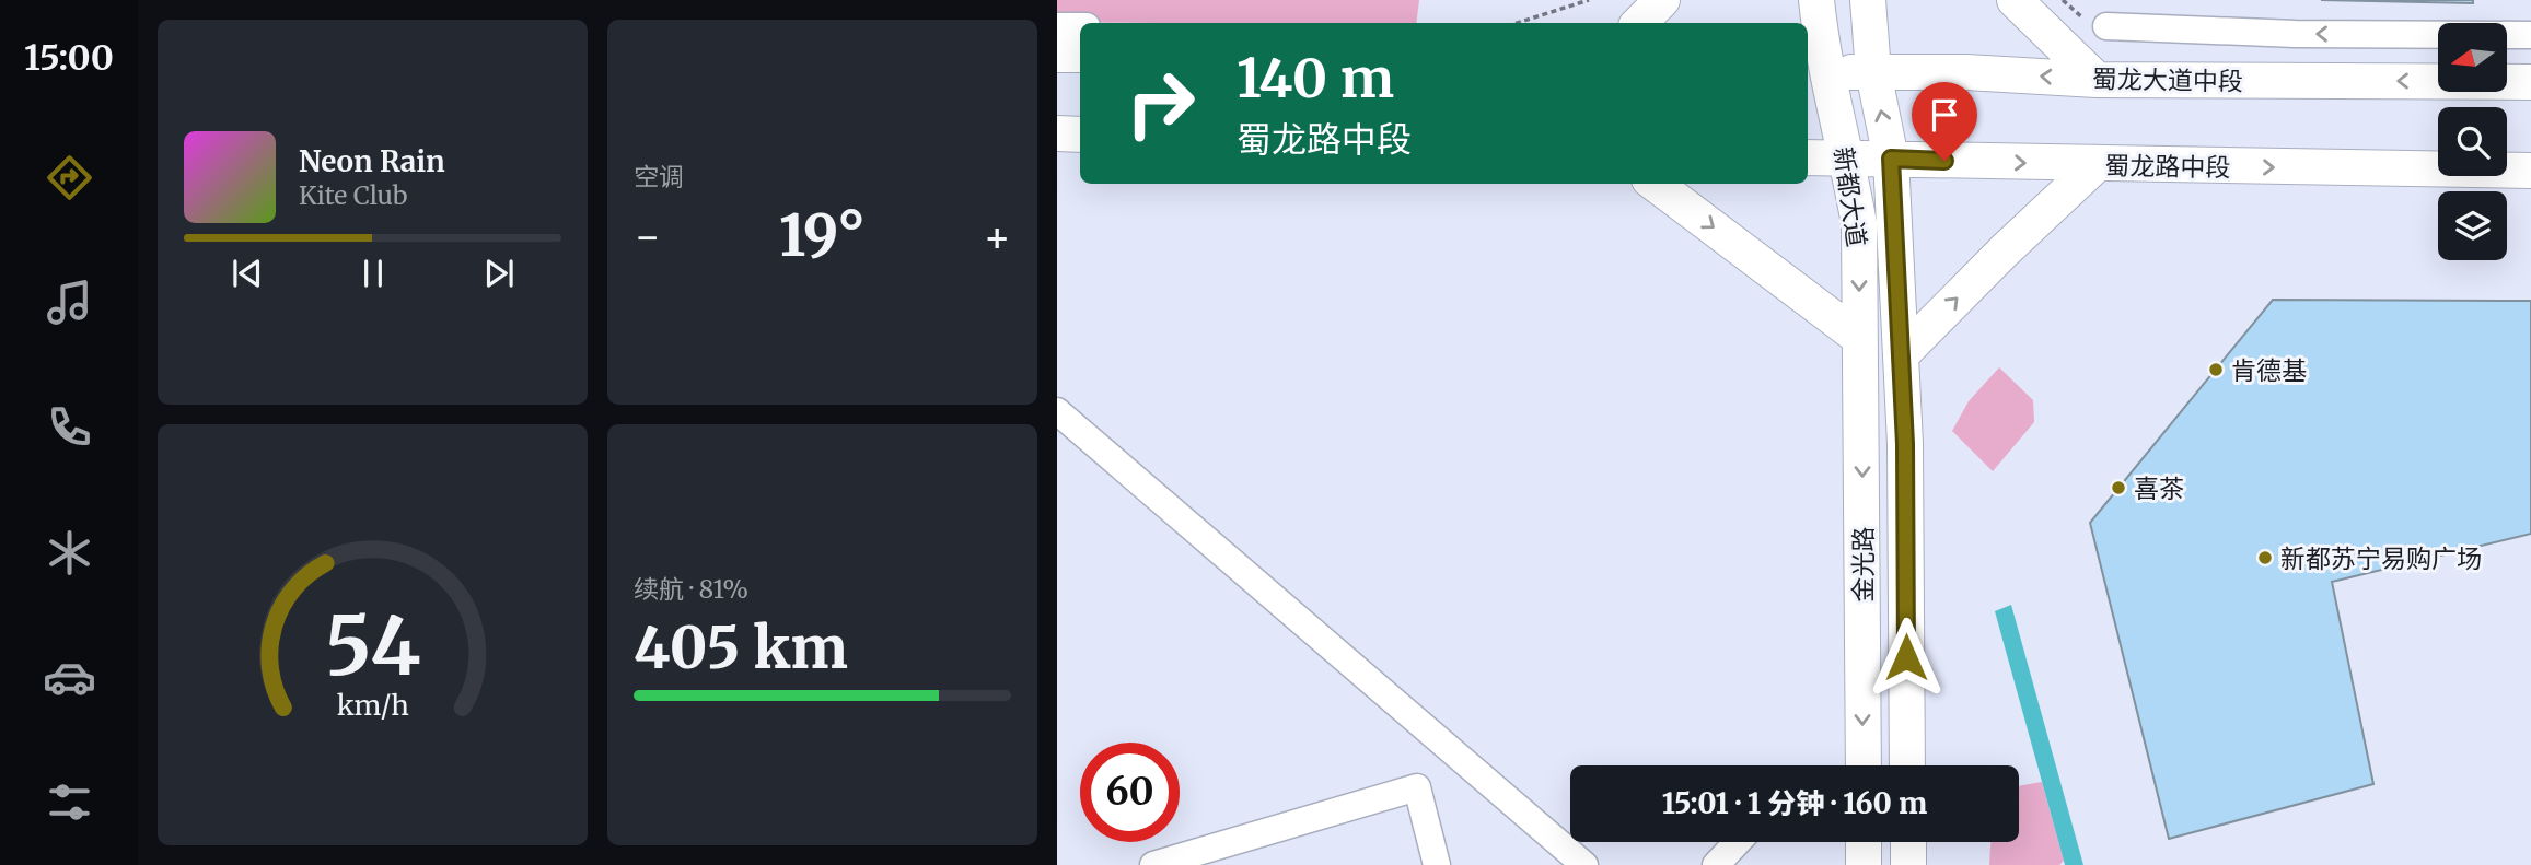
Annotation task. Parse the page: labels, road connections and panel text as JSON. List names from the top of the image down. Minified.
{"streets":{"main road":["蜀龙大道中段","蜀龙路中段","新都大道","金光路"]},"crossings":[["蜀龙大道中段","新都大道"],["蜀龙大道中段","金光路"],["蜀龙路中段","新都大道"],["蜀龙路中段","金光路"],["新都大道","金光路"]],"one_way":["蜀龙大道中段","蜀龙路中段","新都大道"],"places":["肯德基","喜茶","新都苏宁易购广场"],"north":"left","page":{"tabs":"15:00","tile":["空调",["续航 · 81%","405 km"]],"turn":["140 m","蜀龙路中段"],"song":["Neon Rain","Kite Club"],"heat":["−","19°","+"],"limit":"60","trip":"15:01 · 1 分钟 · 160 m","gauge":["54","km/h"]}}
